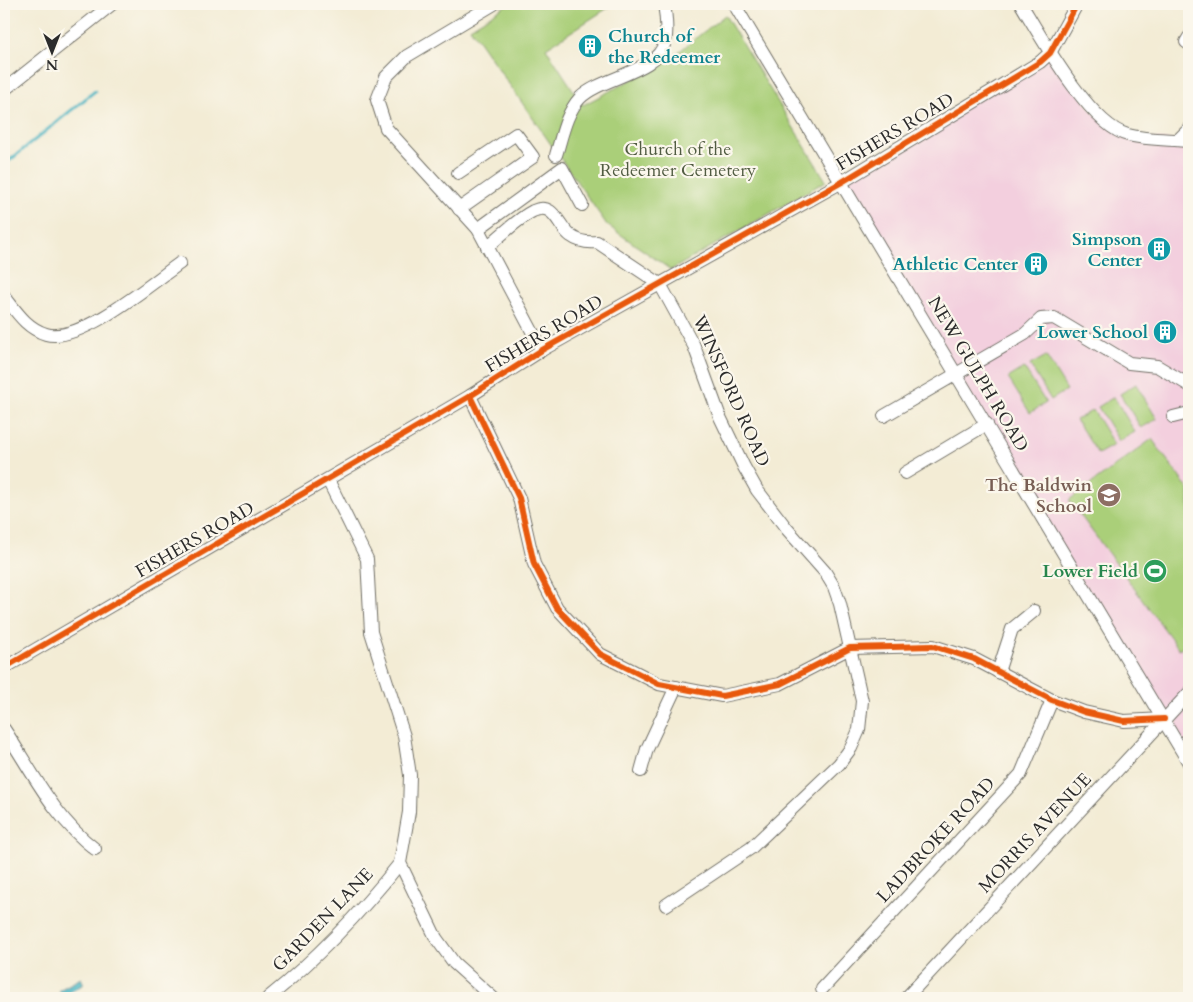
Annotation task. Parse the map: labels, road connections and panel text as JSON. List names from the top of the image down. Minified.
{"streets":{"street":["FISHERS ROAD","NEW GULPH ROAD","WINSFORD ROAD","MORRIS AVENUE","LADBROKE ROAD","GARDEN LANE"]},"crossings":[["FISHERS ROAD","NEW GULPH ROAD"],["FISHERS ROAD","WINSFORD ROAD"],["NEW GULPH ROAD","MORRIS AVENUE"]],"parks":["Church of the Redeemer Cemetery"],"places":{"building":["Church of the Redeemer","Simpson Center","Athletic Center","Lower School"],"school or university":["The Baldwin School"],"sports":["Lower Field"]},"north":"bottom"}
